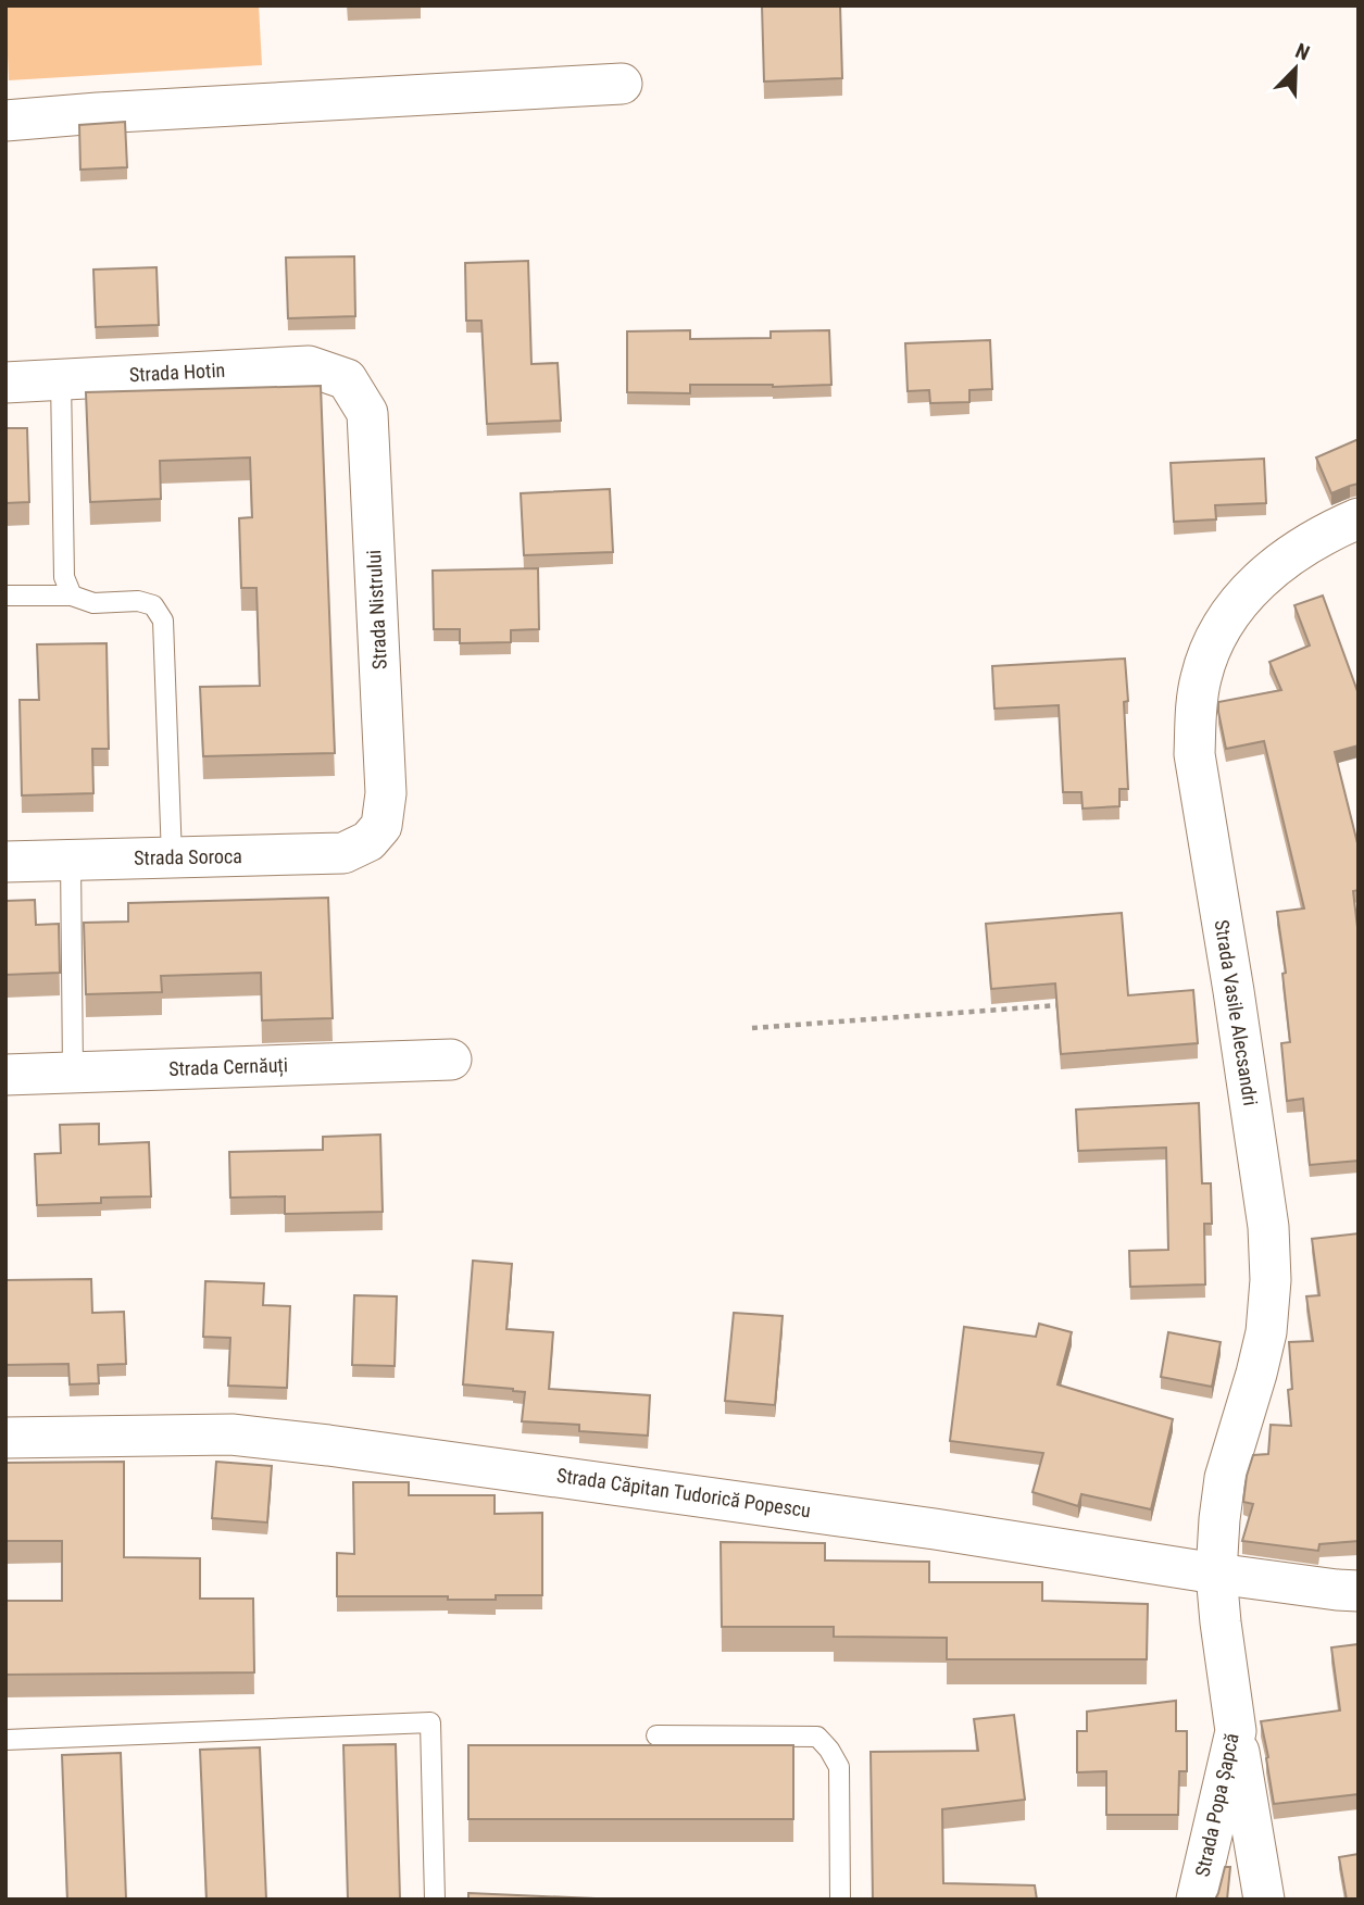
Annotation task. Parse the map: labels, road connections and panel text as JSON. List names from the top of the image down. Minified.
{"streets":{"street":["Strada Hotin","Strada Nistrului","Strada Soroca","Strada Vasile Alecsandri","Strada Cernăuți","Strada Căpitan Tudorică Popescu","Strada Popa Șapcă"]},"crossings":[["Strada Hotin","Strada Nistrului"],["Strada Nistrului","Strada Soroca"],["Strada Vasile Alecsandri","Strada Căpitan Tudorică Popescu"],["Strada Vasile Alecsandri","Strada Popa Șapcă"],["Strada Căpitan Tudorică Popescu","Strada Popa Șapcă"]],"north":"top right"}
